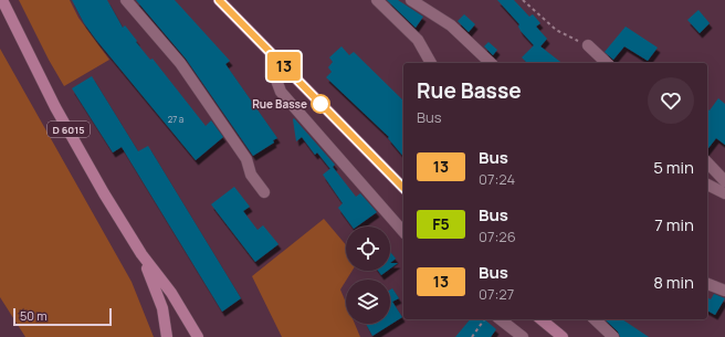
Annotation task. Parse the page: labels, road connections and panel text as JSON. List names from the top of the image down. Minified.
{"streets":{"main road":["D 6015"]},"places":["Rue Basse"],"lines":["bus line 13"],"house_numbers":["27 a"],"scale_bar":"50 m","page":{"on_map":"13","heading":["Rue Basse","Bus"],"list":[{"mark":"13","name":"Bus","note":"07:24","value":"5 min"},{"mark":"F5","name":"Bus","note":"07:26","value":"7 min"},{"mark":"13","name":"Bus","note":"07:27","value":"8 min"}],"scale":"50 m"}}
